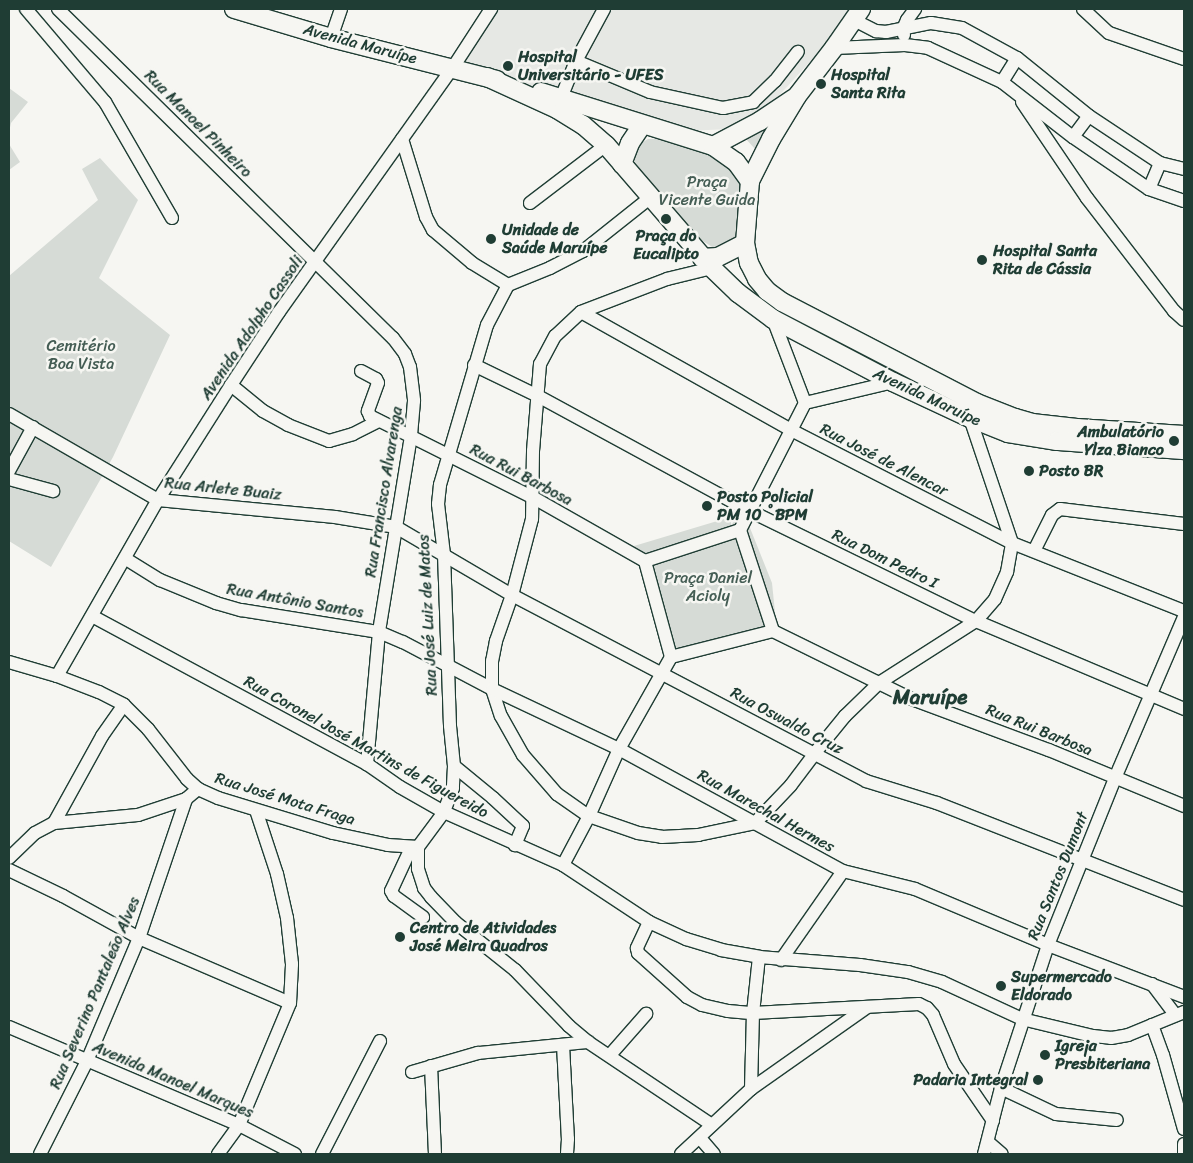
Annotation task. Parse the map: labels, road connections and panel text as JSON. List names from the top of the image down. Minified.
{"streets":{"main road":["Avenida Maruípe"],"street":["Rua Manoel Pinheiro","Avenida Adolpho Cassoli","Rua José de Alencar","Rua Rui Barbosa","Rua Arlete Buaiz","Rua Francisco Alvarenga","Rua Dom Pedro I","Rua Antônio Santos","Rua José Luiz de Matos","Rua Oswaldo Cruz","Rua Coronel José Martins de Figuereido","Rua José Mota Fraga","Rua Marechal Hermes","Rua Santos Dumont","Rua Severino Pantaleão Alves","Avenida Manoel Marques"]},"crossings":[["Avenida Maruípe","Avenida Adolpho Cassoli"],["Rua Manoel Pinheiro","Avenida Adolpho Cassoli"],["Rua Manoel Pinheiro","Rua Francisco Alvarenga"],["Avenida Adolpho Cassoli","Rua Arlete Buaiz"],["Avenida Adolpho Cassoli","Rua Francisco Alvarenga"],["Avenida Adolpho Cassoli","Rua Antônio Santos"],["Avenida Adolpho Cassoli","Rua Coronel José Martins de Figuereido"],["Avenida Adolpho Cassoli","Rua José Mota Fraga"],["Rua Rui Barbosa","Rua Francisco Alvarenga"],["Rua Rui Barbosa","Rua José Luiz de Matos"],["Rua Rui Barbosa","Rua Santos Dumont"],["Rua Arlete Buaiz","Rua Francisco Alvarenga"],["Rua Arlete Buaiz","Rua Oswaldo Cruz"],["Rua Francisco Alvarenga","Rua Antônio Santos"],["Rua Francisco Alvarenga","Rua Oswaldo Cruz"],["Rua Francisco Alvarenga","Rua Coronel José Martins de Figuereido"],["Rua Francisco Alvarenga","Rua Marechal Hermes"],["Rua Dom Pedro I","Rua José Luiz de Matos"],["Rua Dom Pedro I","Rua Santos Dumont"],["Rua Antônio Santos","Rua Marechal Hermes"],["Rua José Luiz de Matos","Rua Oswaldo Cruz"],["Rua José Luiz de Matos","Rua Coronel José Martins de Figuereido"],["Rua José Luiz de Matos","Rua José Mota Fraga"],["Rua José Luiz de Matos","Rua Marechal Hermes"],["Rua Oswaldo Cruz","Rua Santos Dumont"],["Rua Coronel José Martins de Figuereido","Rua Santos Dumont"],["Rua Marechal Hermes","Rua Santos Dumont"],["Rua Severino Pantaleão Alves","Avenida Manoel Marques"]],"districts":["Maruípe"],"parks":["Praça Vicente Guida","Cemitério Boa Vista","Praça Daniel Acioly"],"places":["Hospital Universitário - UFES","Hospital Santa Rita","Praça do Eucalipto","Unidade de Saúde Maruípe","Hospital Santa Rita de Cássia","Ambulatório Ylza Bianco","Posto BR","Posto Policial PM 10˚ BPM","Centro de Atividades José Meira Quadros","Supermercado Eldorado","Igreja Presbiteriana","Padaria Integral"]}
